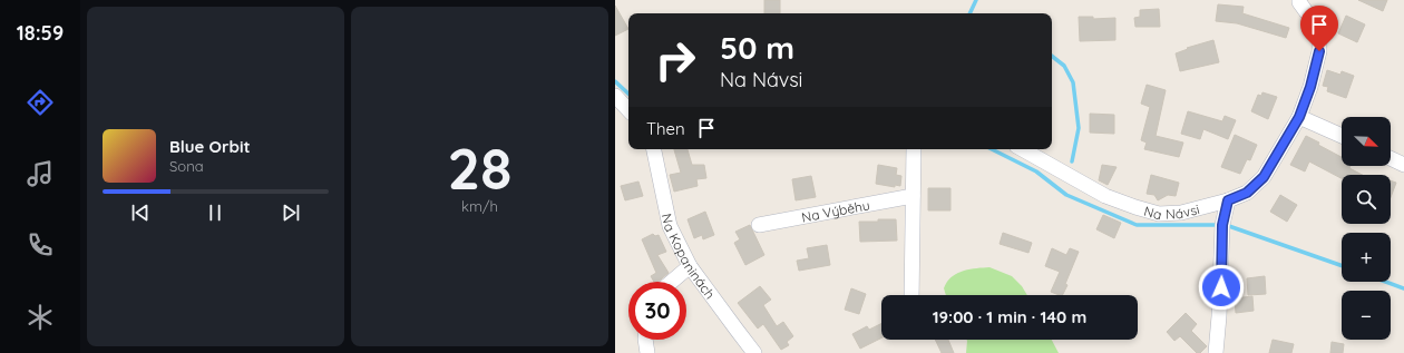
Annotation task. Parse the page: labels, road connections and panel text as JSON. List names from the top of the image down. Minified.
{"streets":{"street":["Na Návsi","Na Výběhu","Na Kopaninách"]},"north":"bottom right","page":{"tabs":"18:59","tile":["28","km/h"],"turn":["50 m","Na Návsi"],"then":"Then","map_buttons":["+","−"],"song":["Blue Orbit","Sona"],"limit":"30","trip":"19:00 · 1 min · 140 m"}}
